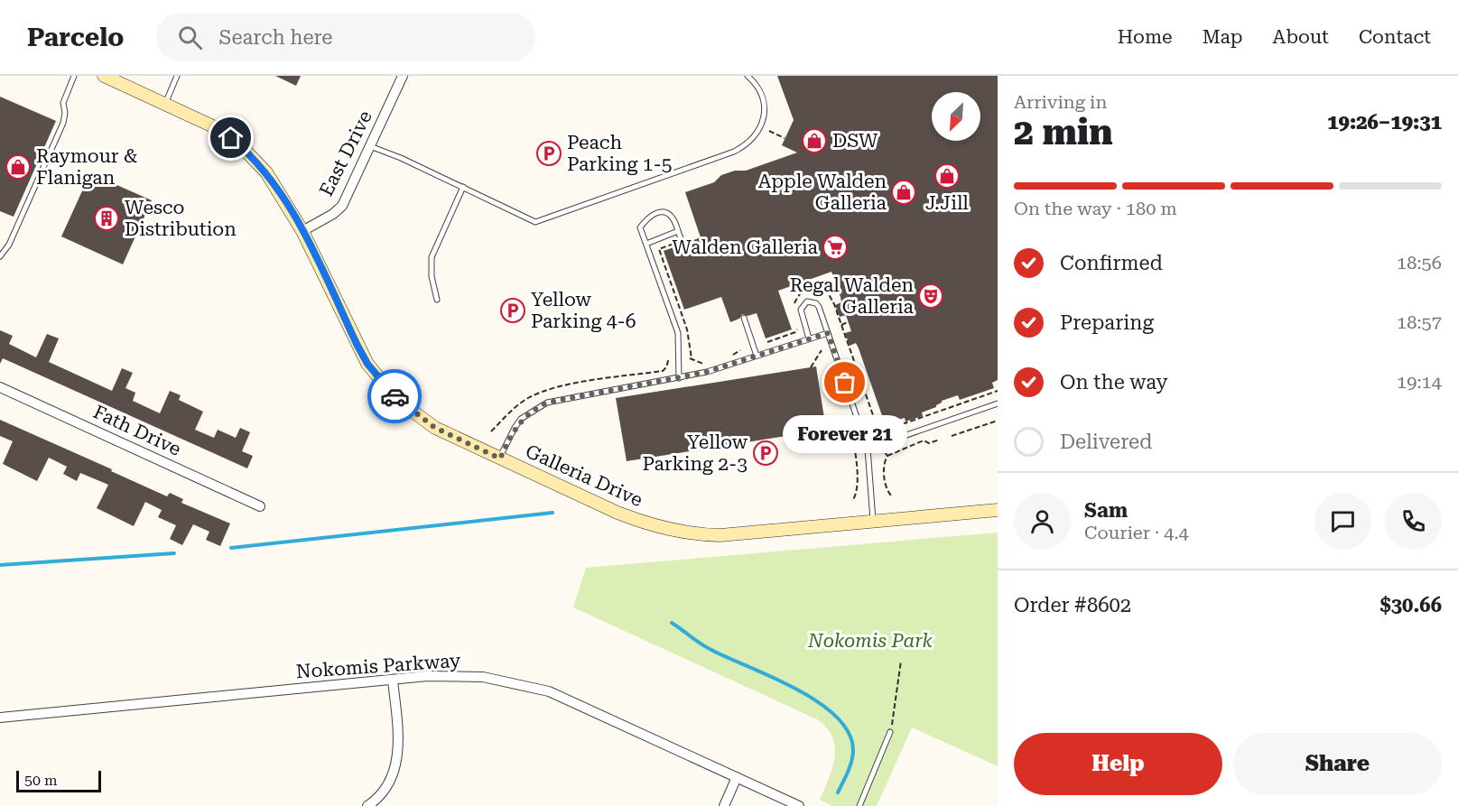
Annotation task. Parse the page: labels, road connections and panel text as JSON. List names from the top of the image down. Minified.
{"streets":{"street":["East Drive","Fath Drive","Galleria Drive","Nokomis Parkway"]},"crossings":[["East Drive","Galleria Drive"]],"parks":["Nokomis Park"],"places":{"shop":["DSW","Raymour & Flanigan","J.Jill","Apple Walden Galleria"],"parking":["Peach Parking 1-5","Yellow Parking 4-6","Yellow Parking 2-3"],"building":["Wesco Distribution"],"supermarket":["Walden Galleria"],"theatre":["Regal Walden Galleria"],"other":["Forever 21"]},"scale_bar":"50 m","north":"bottom left","page":{"header":"Parcelo","search":"Search here","nav":["Home","Map","About","Contact"],"heading":["2 min","Arriving in","19:26–19:31"],"panel":["Sam","Courier · 4.4","Order #8602","$30.66"],"bar":"On the way · 180 m","list":[["Confirmed","18:56"],["Preparing","18:57"],["On the way","19:14"],"Delivered"],"bubble":"Forever 21","buttons":["Help","Share"],"scale":"50 m"}}
